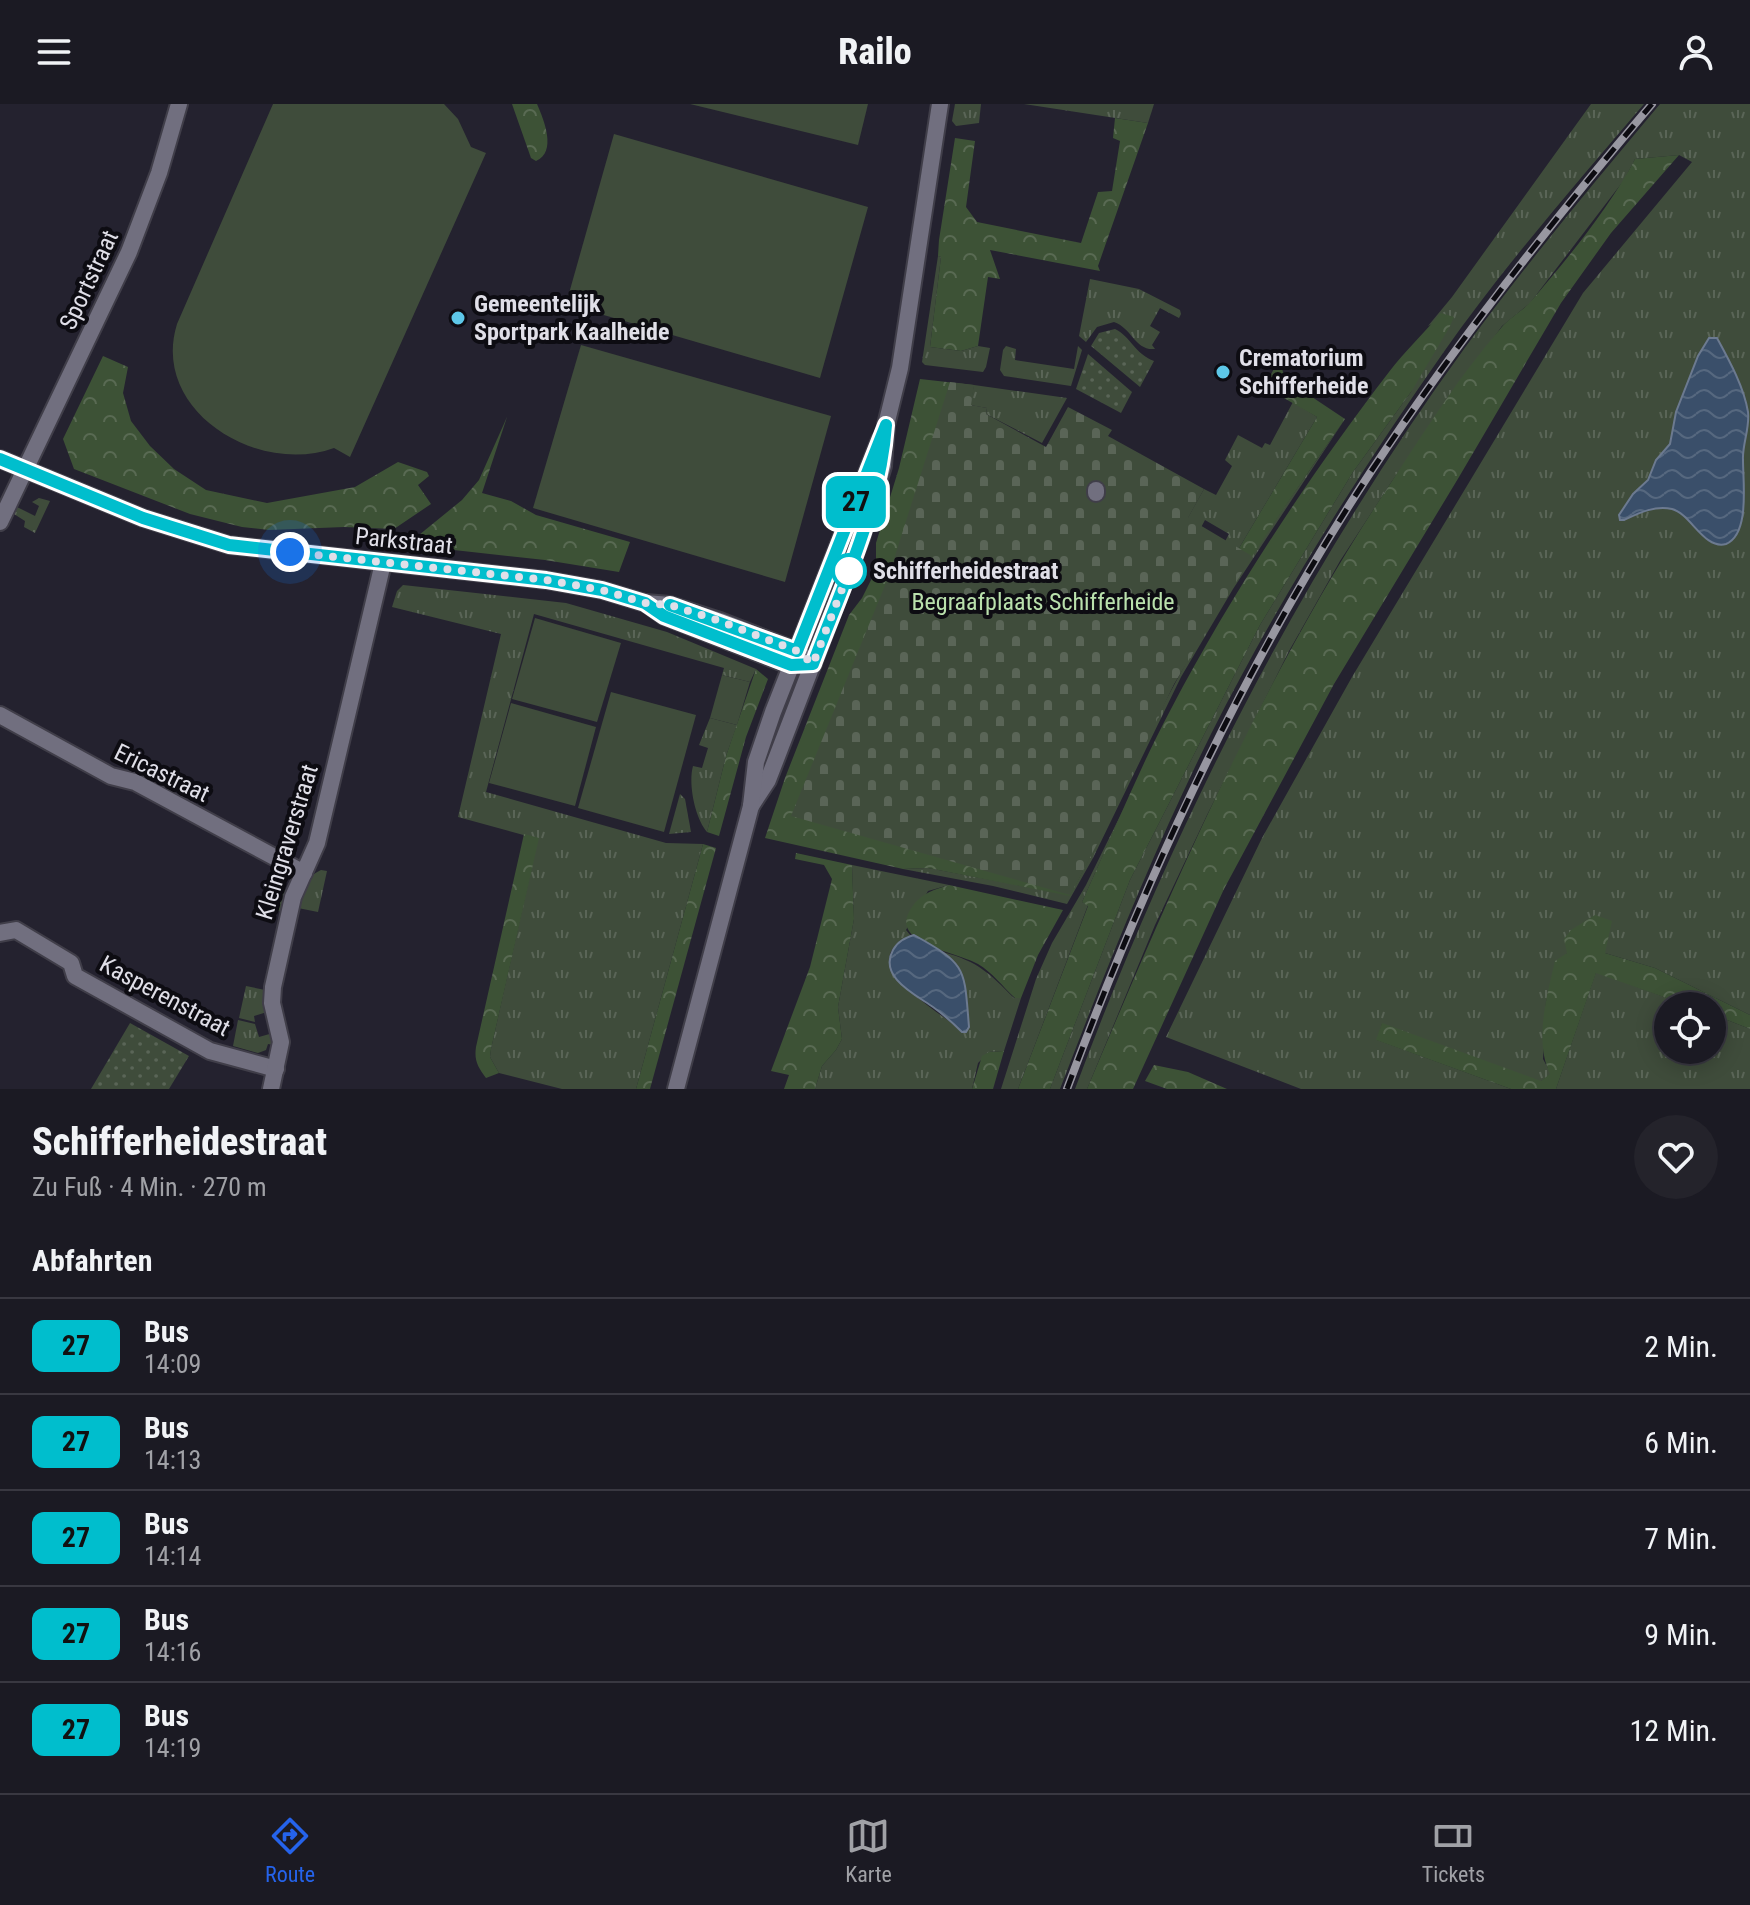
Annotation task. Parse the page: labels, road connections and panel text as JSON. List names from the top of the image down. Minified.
{"streets":{"street":["Sportstraat","Parkstraat","Ericastraat","Kleingraverstraat","Kasperenstraat"]},"crossings":[["Sportstraat","Parkstraat"],["Parkstraat","Kleingraverstraat"],["Ericastraat","Kleingraverstraat"],["Kleingraverstraat","Kasperenstraat"]],"parks":["Begraafplaats Schifferheide"],"places":["Gemeentelijk Sportpark Kaalheide","Crematorium Schifferheide","Schifferheidestraat"],"lines":["bus line 27"],"page":{"header":"Railo","on_map":"27","heading":[["Schifferheidestraat","Zu Fuß · 4 Min. · 270 m"],"Abfahrten"],"list":[{"mark":"27","name":"Bus","note":"14:09","value":"2 Min."},{"mark":"27","name":"Bus","note":"14:13","value":"6 Min."},{"mark":"27","name":"Bus","note":"14:14","value":"7 Min."},{"mark":"27","name":"Bus","note":"14:16","value":"9 Min."},{"mark":"27","name":"Bus","note":"14:19","value":"12 Min."}],"tabs":["Route","Karte","Tickets"]}}
